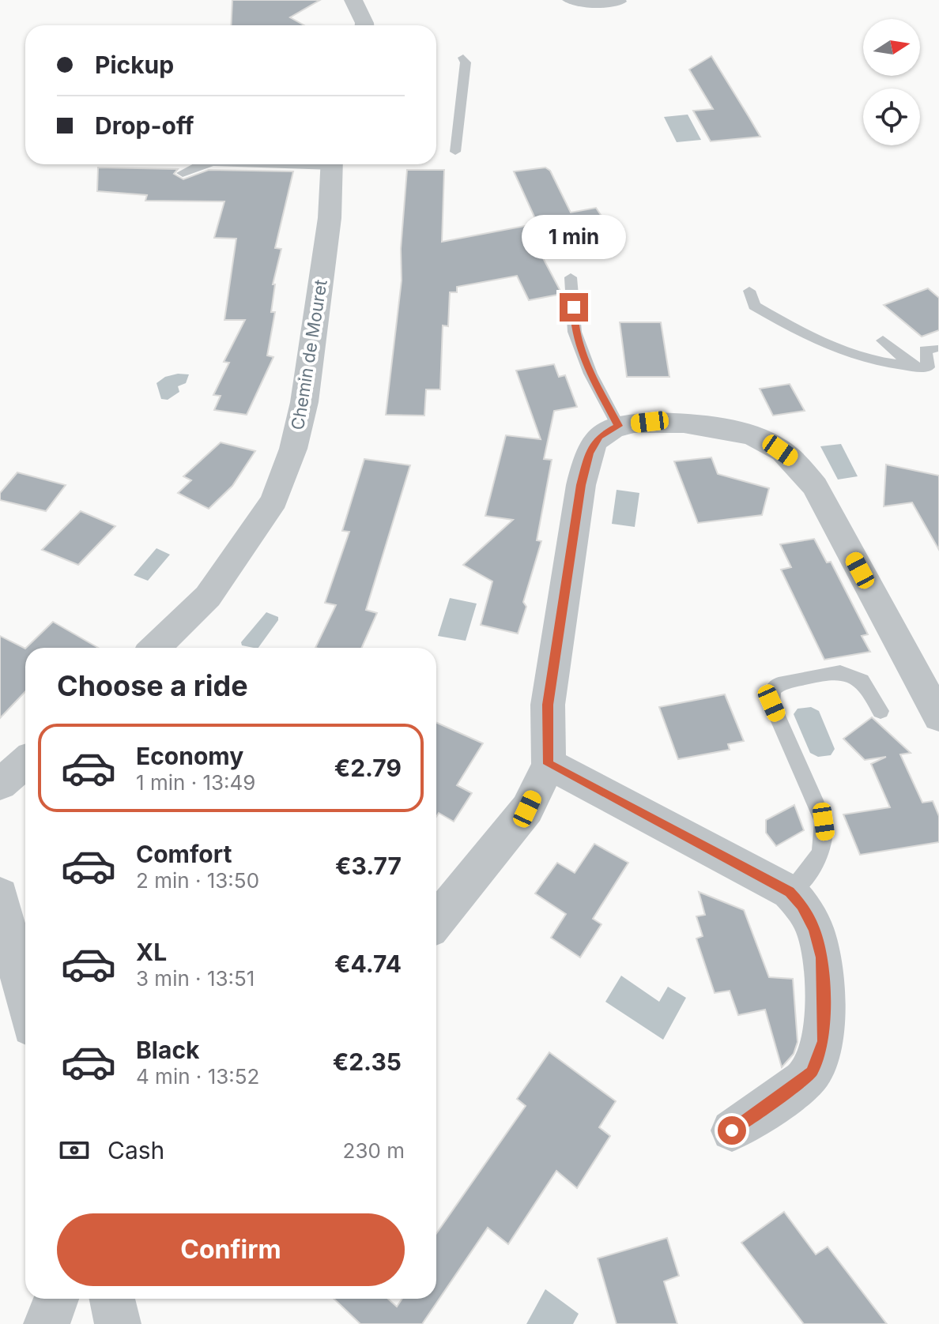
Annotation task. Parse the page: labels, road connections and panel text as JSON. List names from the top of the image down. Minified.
{"streets":{"street":["Chemin de Mouret"]},"north":"right","page":{"banner":["Pickup","Drop-off"],"bubble":"1 min","heading":"Choose a ride","list":[{"name":"Economy","note":"1 min · 13:49","value":"€2.79"},{"name":"Comfort","note":"2 min · 13:50","value":"€3.77"},{"name":"XL","note":"3 min · 13:51","value":"€4.74"},{"name":"Black","note":"4 min · 13:52","value":"€2.35"}],"pay":["Cash","230 m"],"buttons":"Confirm"}}
